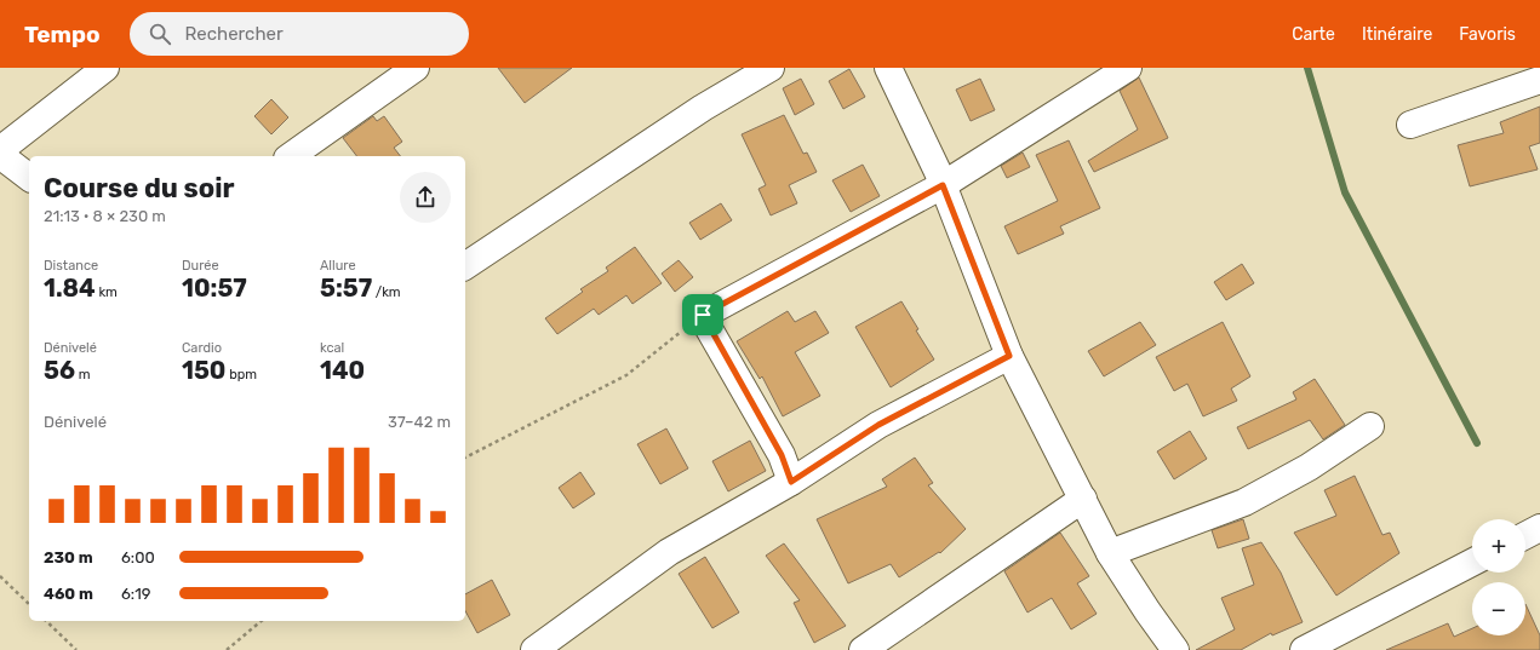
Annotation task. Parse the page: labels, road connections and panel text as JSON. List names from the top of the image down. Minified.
{"page":{"header":"Tempo","search":"Rechercher","nav":["Carte","Itinéraire","Favoris"],"heading":["Course du soir","21:13 · 8 × 230 m"],"stats":[["Distance","1.84 km"],["Durée","10:57"],["Allure","5:57 /km"],["Dénivelé","56 m"],["Cardio","150 bpm"],["kcal","140"]],"chart":["Dénivelé","37–42 m"],"map_buttons":["+","−"],"list":[{"name":"230 m","note":"6:00"},{"name":"460 m","note":"6:19"}]}}
